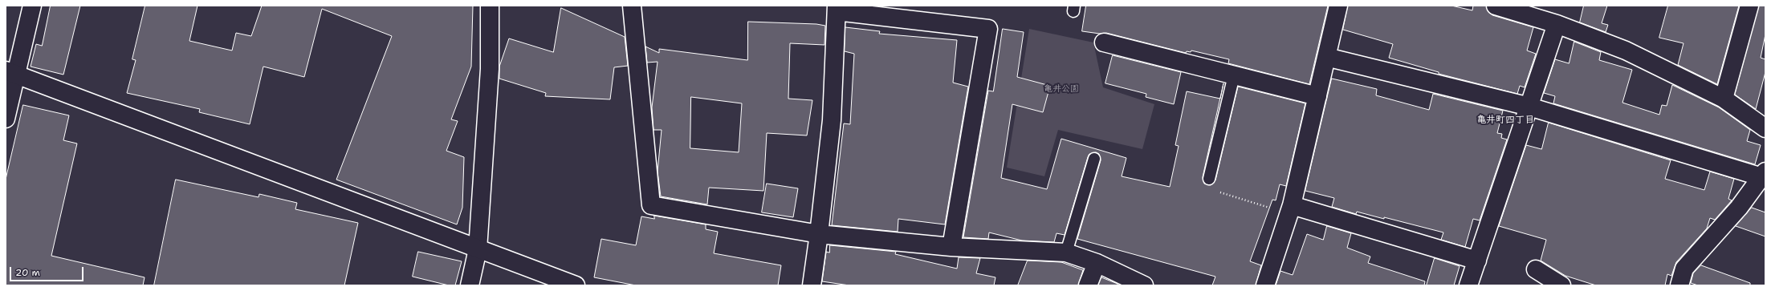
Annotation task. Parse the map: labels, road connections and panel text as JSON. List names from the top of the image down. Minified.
{"districts":["亀井町四丁目"],"parks":["亀井公園"],"scale_bar":"20 m"}
